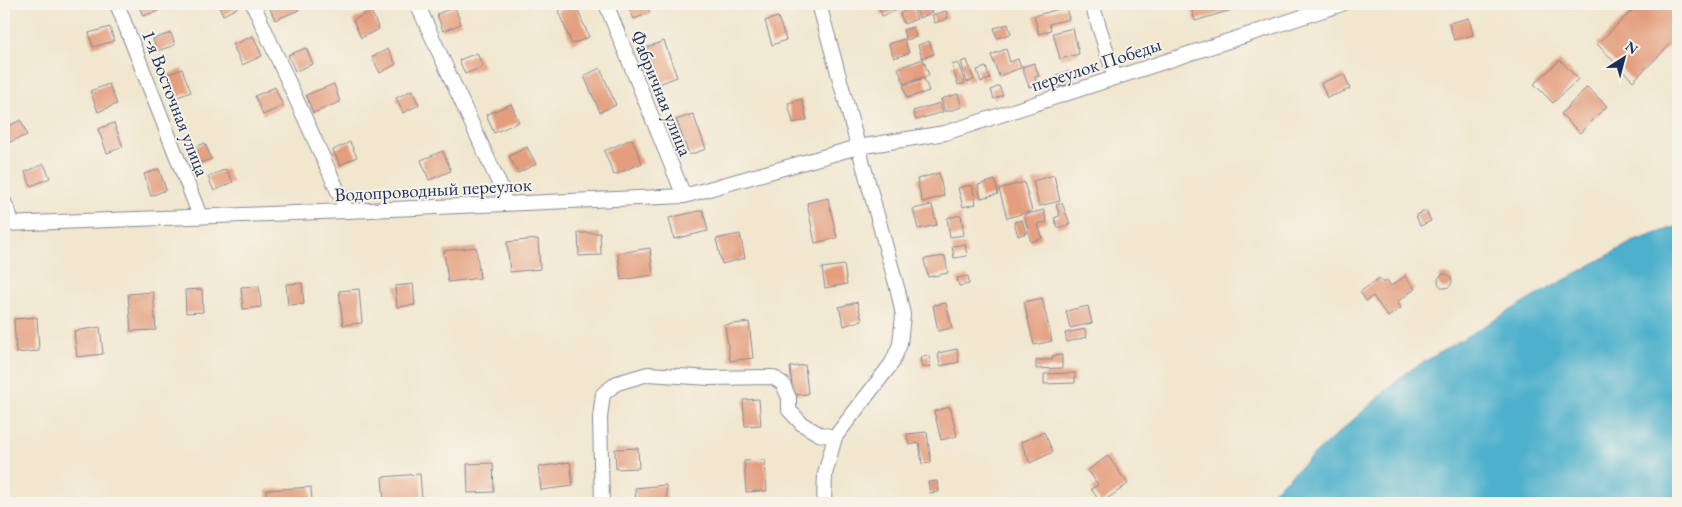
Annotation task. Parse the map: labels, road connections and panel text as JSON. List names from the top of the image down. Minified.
{"streets":{"street":["переулок Победы","Фабричная улица","1-я Восточная улица","Водопроводный переулок"]},"crossings":[["переулок Победы","Водопроводный переулок"],["Фабричная улица","Водопроводный переулок"],["1-я Восточная улица","Водопроводный переулок"]],"north":"top right"}
